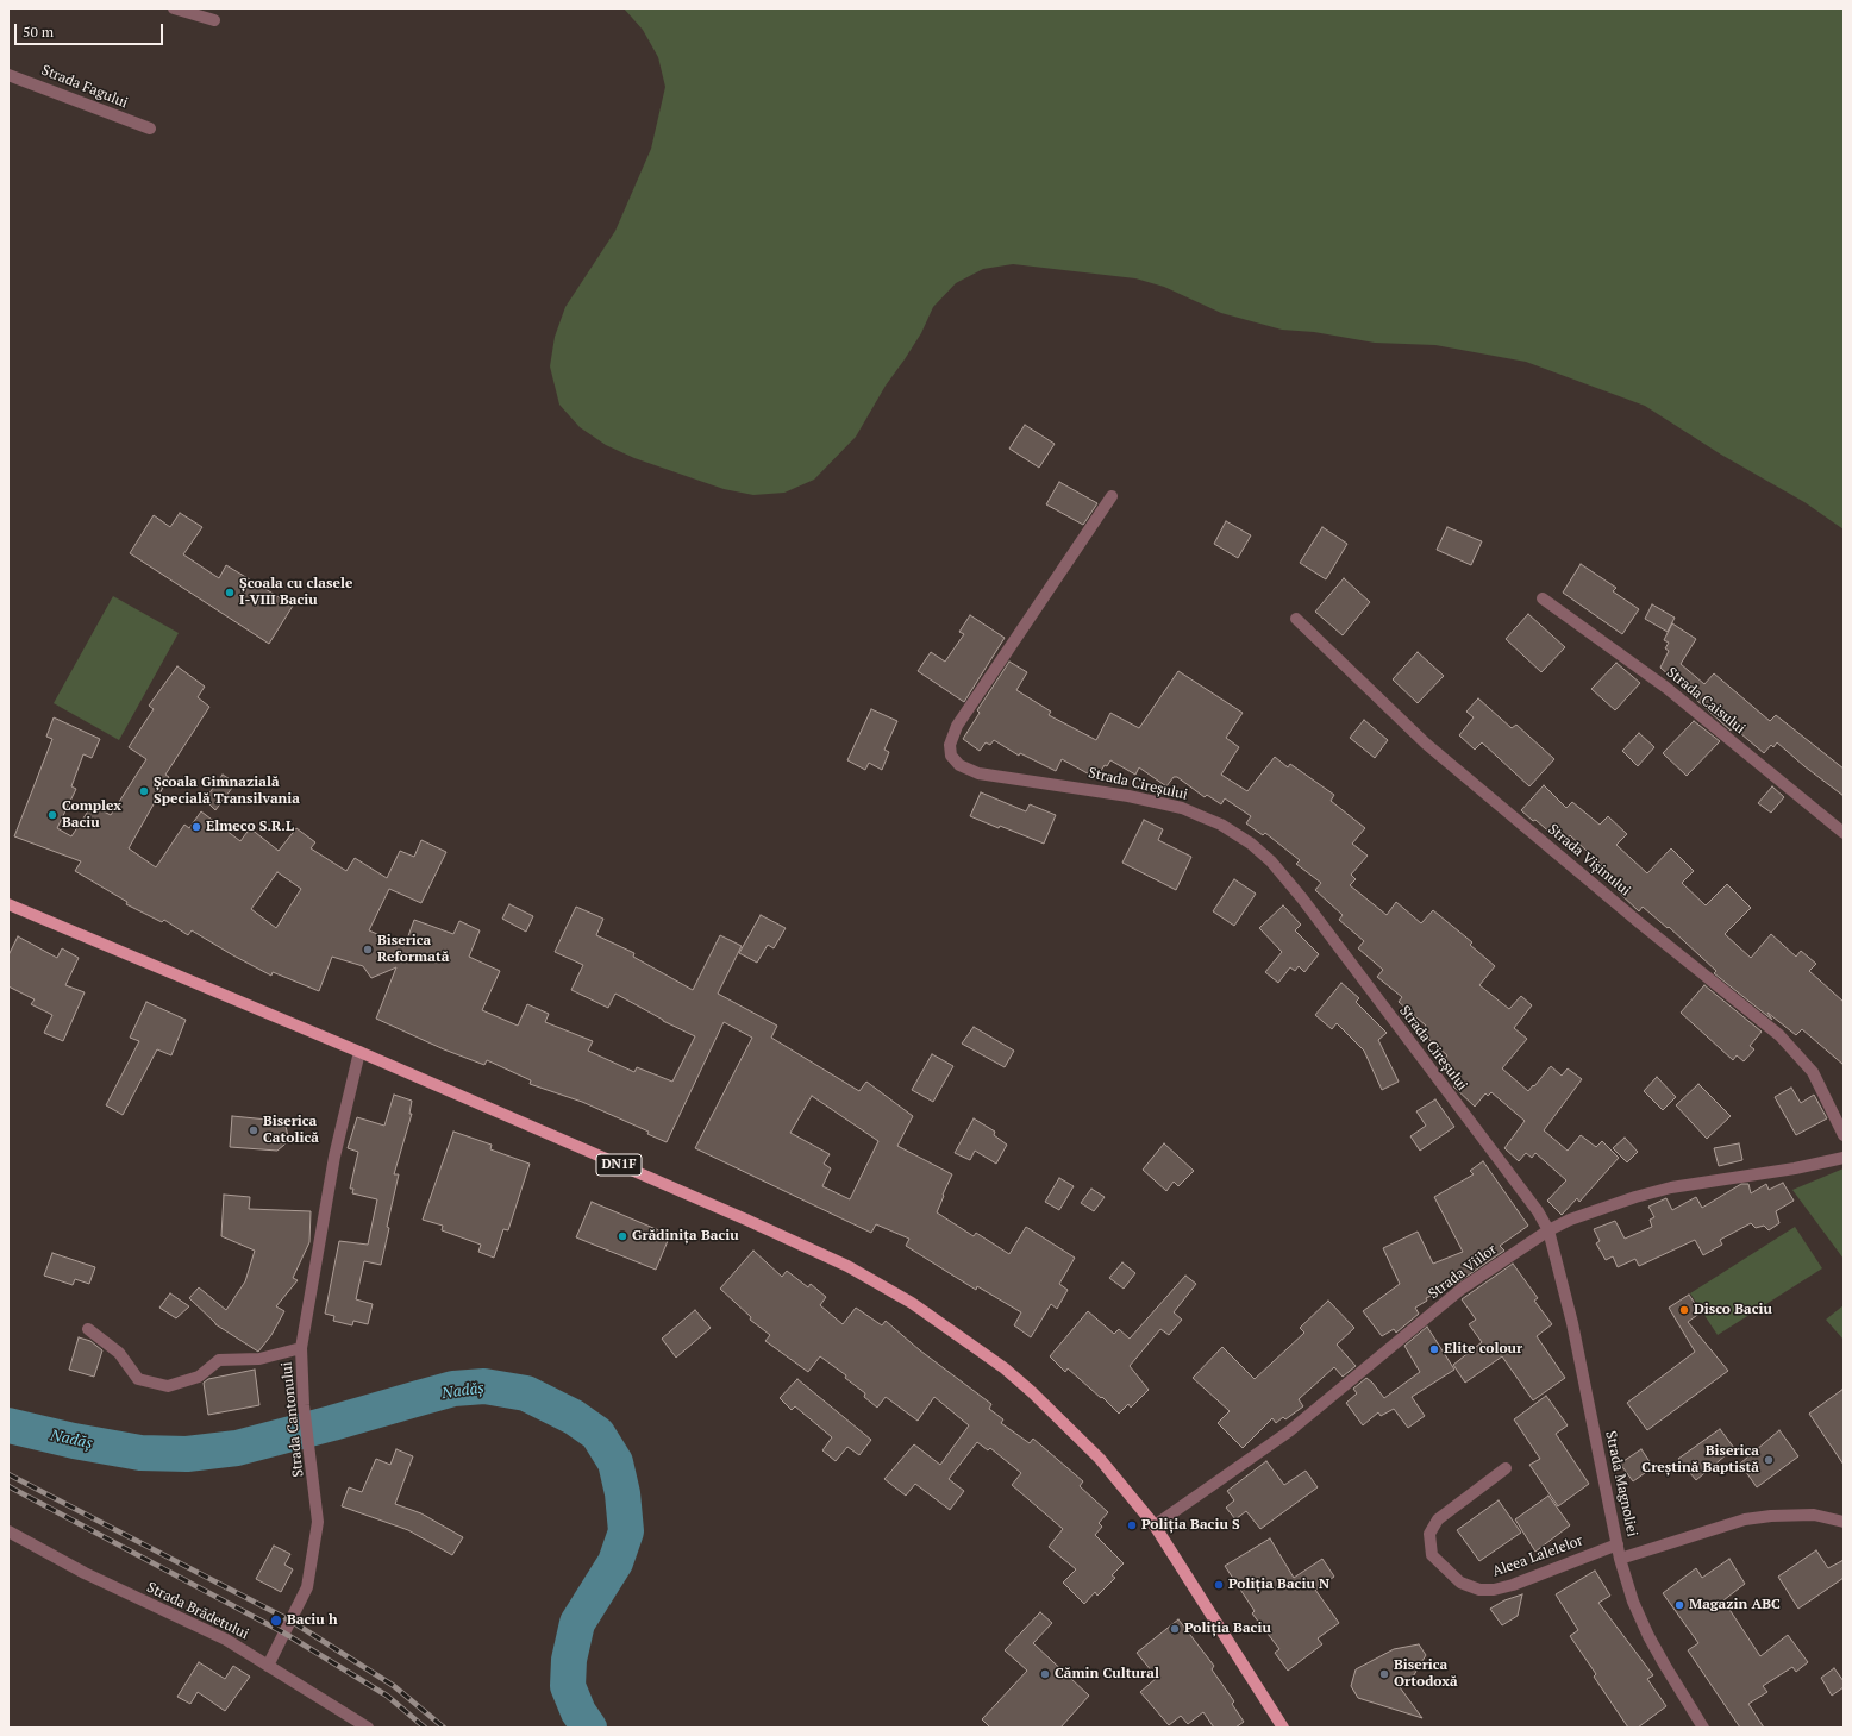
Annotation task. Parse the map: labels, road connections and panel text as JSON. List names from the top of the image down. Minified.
{"streets":{"main road":["DN1F"],"street":["Strada Fagului","Strada Caisului","Strada Cireșului","Strada Vișinului","Strada Viilor","Strada Cantonului","Strada Magnoliei","Aleea Lalelelor","Strada Brădetului"]},"crossings":[["Strada Cireșului","Strada Viilor"],["Strada Cireșului","Strada Magnoliei"],["DN1F","Strada Viilor"],["DN1F","Strada Cantonului"],["Strada Viilor","Strada Magnoliei"],["Strada Cantonului","Strada Brădetului"],["Strada Magnoliei","Aleea Lalelelor"]],"water":["Nadăș"],"places":["Școala cu clasele I-VIII Baciu","Școala Gimnazială Specială Transilvania","Complex Baciu","Elmeco S.R.L","Biserica Reformată","Biserica Catolică","Grădinița Baciu","Disco Baciu","Elite colour","Biserica Creștină Baptistă","Poliția Baciu S","Poliția Baciu N","Magazin ABC","Baciu h","Poliția Baciu","Cămin Cultural","Biserica Ortodoxă"],"scale_bar":"50 m"}
